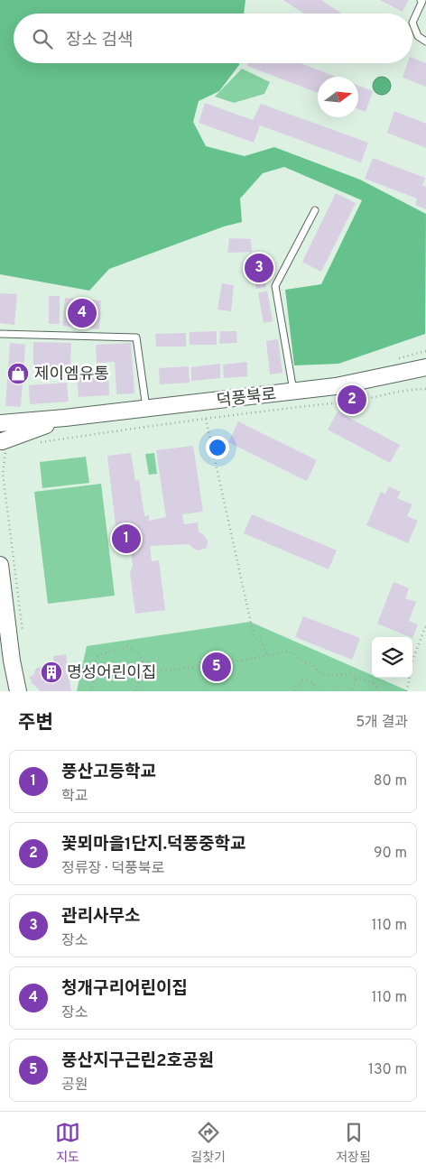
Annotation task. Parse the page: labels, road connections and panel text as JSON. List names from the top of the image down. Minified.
{"streets":{"street":["덕풍북로"]},"places":{"shop":["제이엠유통"],"building":["명성어린이집"]},"north":"right","page":{"search":"장소 검색","pins":["3","4","2","1","5"],"heading":["주변","5개 결과"],"list":[{"mark":"1","name":"풍산고등학교","note":"학교","value":"80 m"},{"mark":"2","name":"꽃뫼마을1단지.덕풍중학교","note":"정류장 · 덕풍북로","value":"90 m"},{"mark":"3","name":"관리사무소","note":"장소","value":"110 m"},{"mark":"4","name":"청개구리어린이집","note":"장소","value":"110 m"},{"mark":"5","name":"풍산지구근린2호공원","note":"공원","value":"130 m"}],"nav":["지도","길찾기","저장됨"]}}
